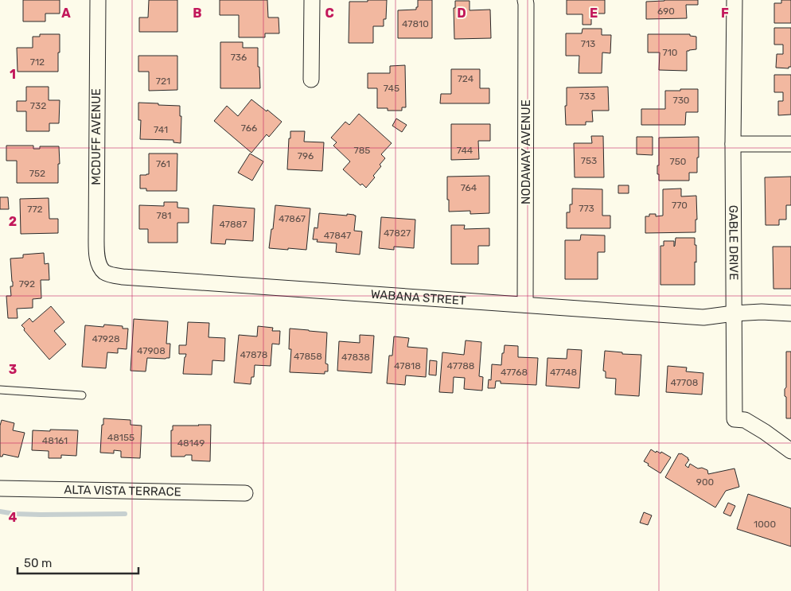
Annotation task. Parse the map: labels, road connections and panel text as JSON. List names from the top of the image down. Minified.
{"streets":{"street":["MCDUFF AVENUE","NODAWAY AVENUE","GABLE DRIVE","WABANA STREET","ALTA VISTA TERRACE"]},"crossings":[["MCDUFF AVENUE","WABANA STREET"],["NODAWAY AVENUE","WABANA STREET"],["GABLE DRIVE","WABANA STREET"]],"house_numbers":["690","47810","713","710","736","712","724","721","745","733","730","732","766","741","785","744","796","753","750","761","752","764","770","773","772","781","47867","47887","47827","47847","792","47928","47908","47878","47858","47838","47818","47788","47768","47748","47708","48155","48161","48149","900","1000"],"scale_bar":"50 m","grid":{"columns":["A","B","C","D","E","F"],"rows":["1","2","3","4"]}}
